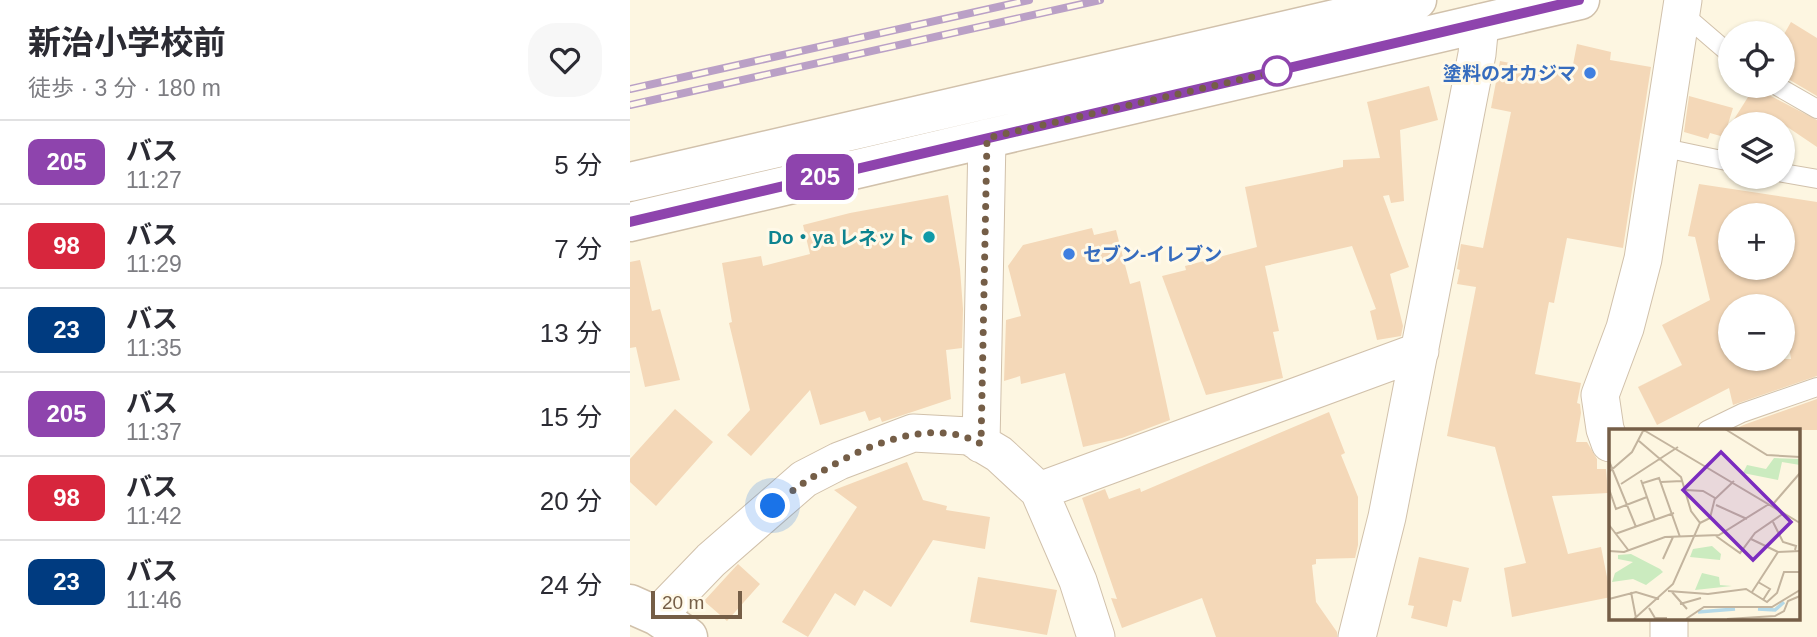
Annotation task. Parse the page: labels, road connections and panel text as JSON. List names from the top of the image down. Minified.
{"places":["塗料のオカジマ","Do・ya レネット","セブン-イレブン"],"lines":["bus line 205"],"scale_bar":"20 m","page":{"heading":["新治小学校前","徒歩 · 3 分 · 180 m"],"on_map":"205","map_buttons":["+","−"],"list":[{"mark":"205","name":"バス","note":"11:27","value":"5 分"},{"mark":"98","name":"バス","note":"11:29","value":"7 分"},{"mark":"23","name":"バス","note":"11:35","value":"13 分"},{"mark":"205","name":"バス","note":"11:37","value":"15 分"},{"mark":"98","name":"バス","note":"11:42","value":"20 分"},{"mark":"23","name":"バス","note":"11:46","value":"24 分"}],"scale":"20 m"}}
